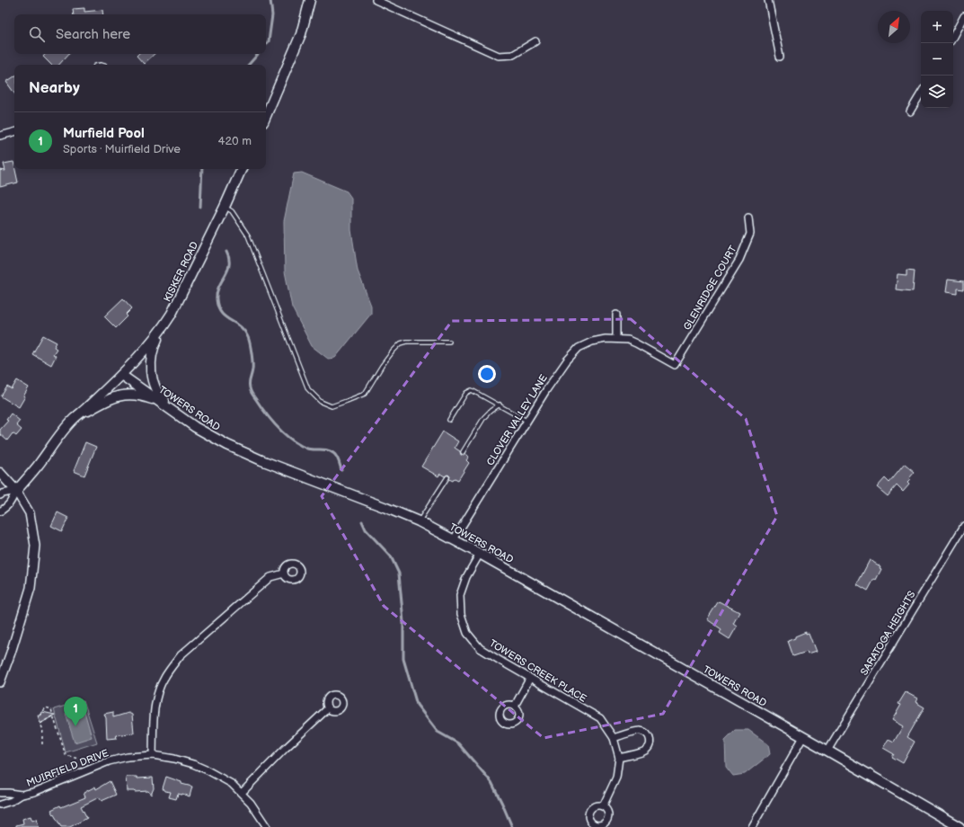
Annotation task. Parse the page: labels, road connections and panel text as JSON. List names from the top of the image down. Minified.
{"streets":{"main road":["KISKER ROAD","TOWERS ROAD"],"street":["GLENRIDGE COURT","CLOVER VALLEY LANE","SARATOGA HEIGHTS","TOWERS CREEK PLACE","MUIRFIELD DRIVE"]},"crossings":[["KISKER ROAD","TOWERS ROAD"],["GLENRIDGE COURT","CLOVER VALLEY LANE"],["TOWERS ROAD","CLOVER VALLEY LANE"],["TOWERS ROAD","SARATOGA HEIGHTS"],["TOWERS ROAD","TOWERS CREEK PLACE"]],"north":"top right","page":{"map_buttons":["+","−"],"search":"Search here","heading":"Nearby","list":[{"mark":"1","name":"Murfield Pool","note":"Sports · Muirfield Drive","value":"420 m"}],"pins":"1"}}
